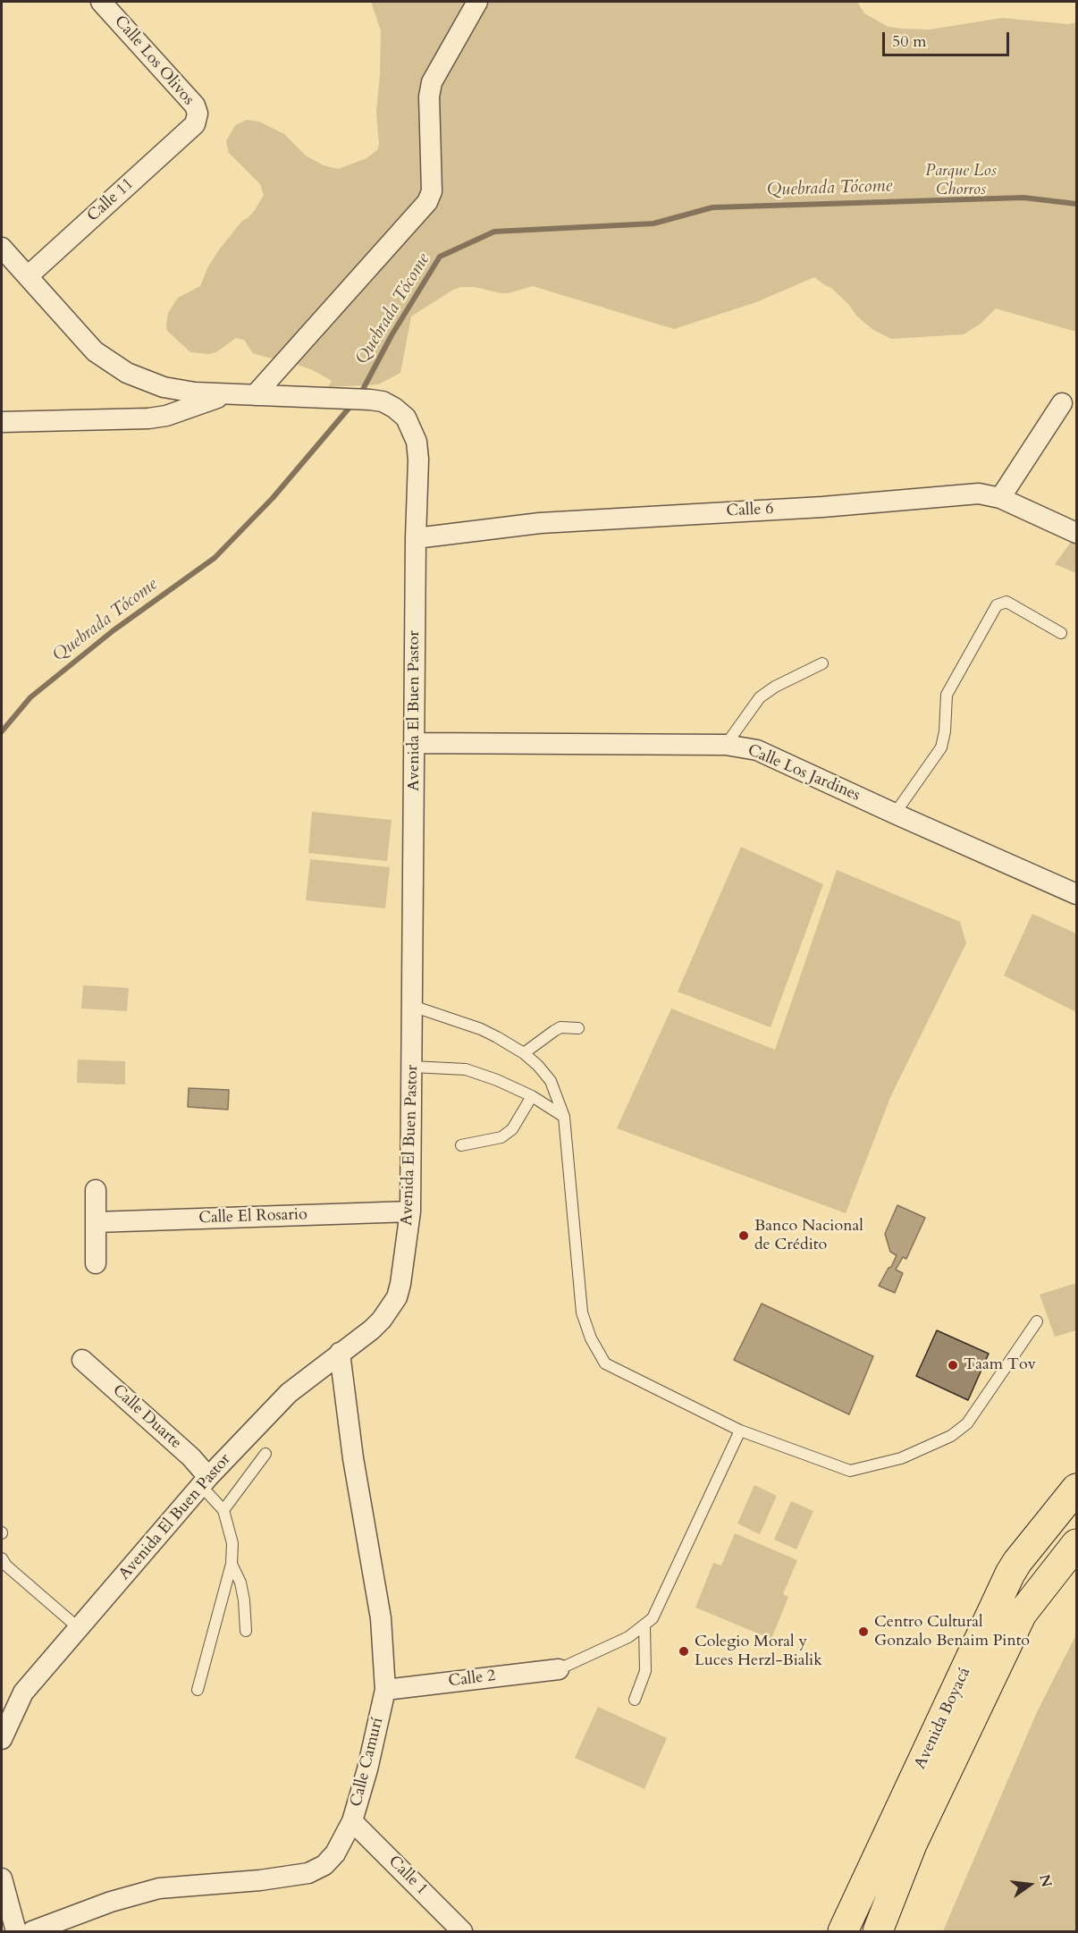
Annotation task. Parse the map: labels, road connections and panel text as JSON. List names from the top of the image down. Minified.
{"streets":{"highway":["Avenida Boyacá"],"street":["Calle Los Olivos","Calle 11","Calle 6","Avenida El Buen Pastor","Calle Los Jardines","Calle El Rosario","Calle Duarte","Calle 2","Calle Camurí","Calle 1"]},"crossings":[["Calle Los Olivos","Calle 11"],["Calle 11","Avenida El Buen Pastor"],["Calle 6","Avenida El Buen Pastor"],["Avenida El Buen Pastor","Calle Los Jardines"],["Avenida El Buen Pastor","Calle El Rosario"],["Avenida El Buen Pastor","Calle Duarte"],["Avenida El Buen Pastor","Calle Camurí"],["Calle 2","Calle Camurí"],["Calle Camurí","Calle 1"]],"water":["Quebrada Tócome"],"parks":["Parque Los Chorros"],"places":["Banco Nacional de Crédito","Taam Tov","Centro Cultural Gonzalo Benaim Pinto","Colegio Moral y Luces Herzl-Bialik"],"scale_bar":"50 m","north":"right"}
